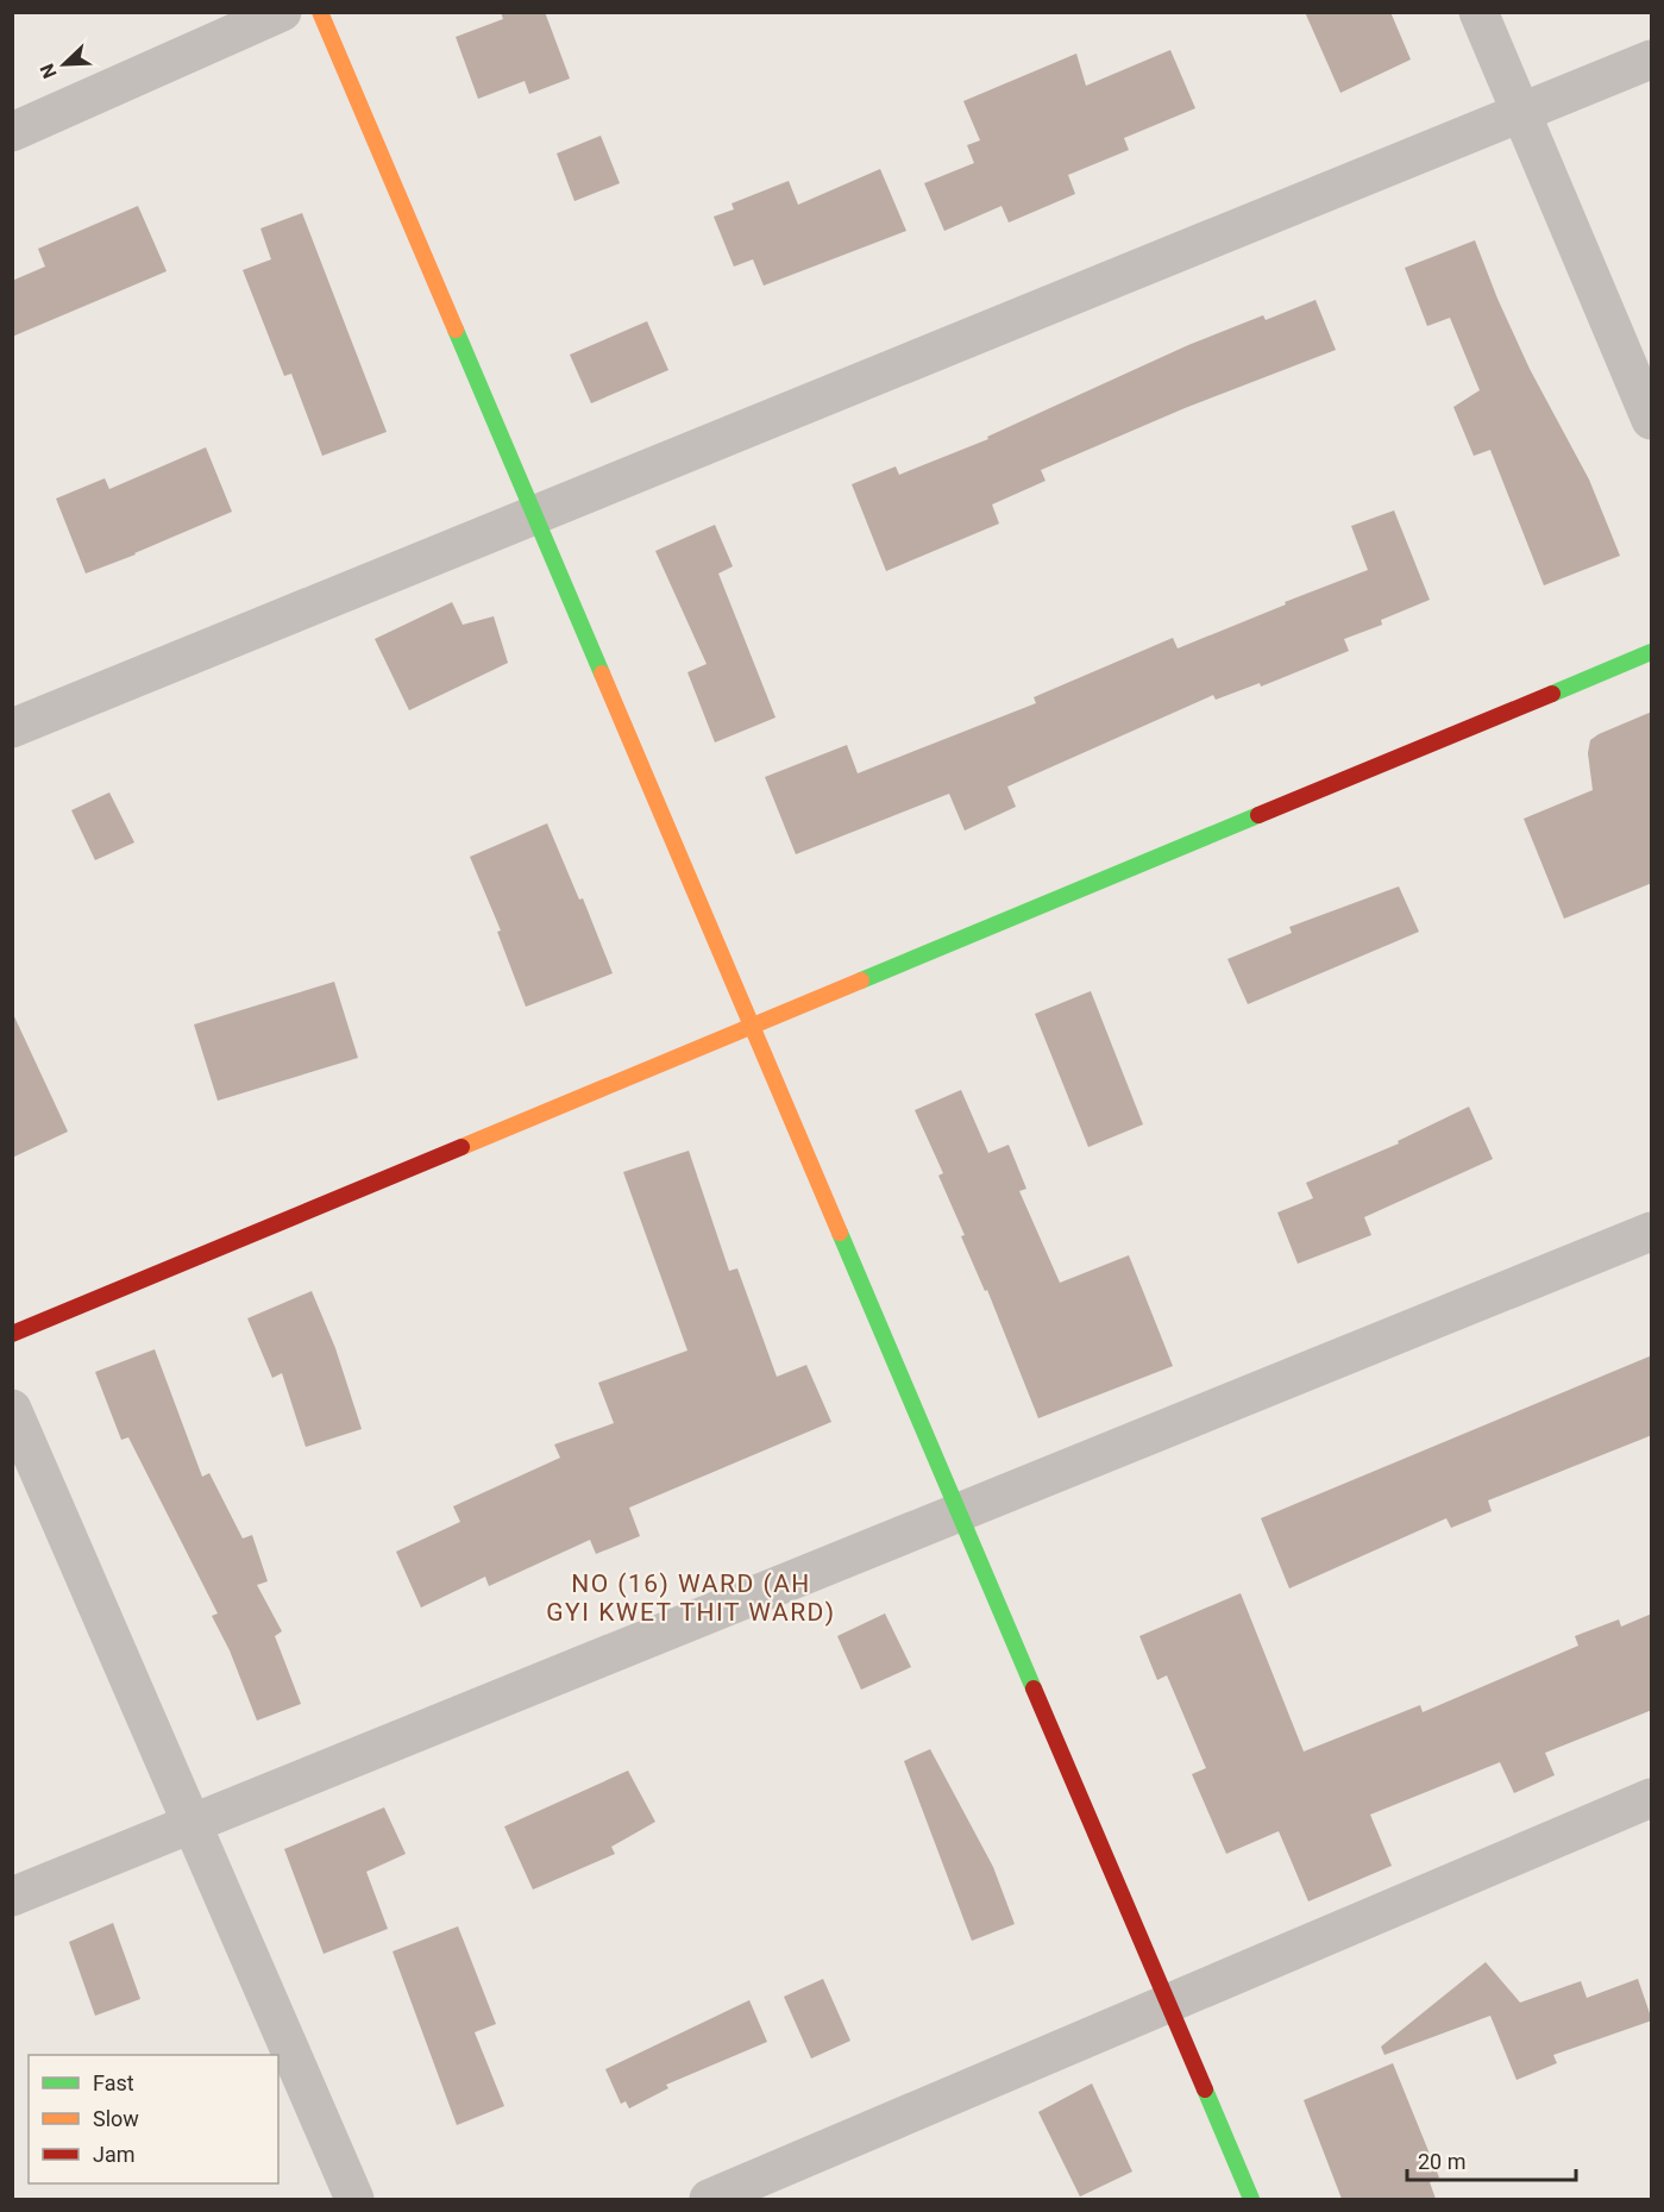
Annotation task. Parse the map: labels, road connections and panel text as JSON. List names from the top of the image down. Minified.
{"districts":["NO (16) WARD (AH GYI KWET THIT WARD)"],"legend":["Fast","Slow","Jam"],"scale_bar":"20 m","north":"bottom left"}
